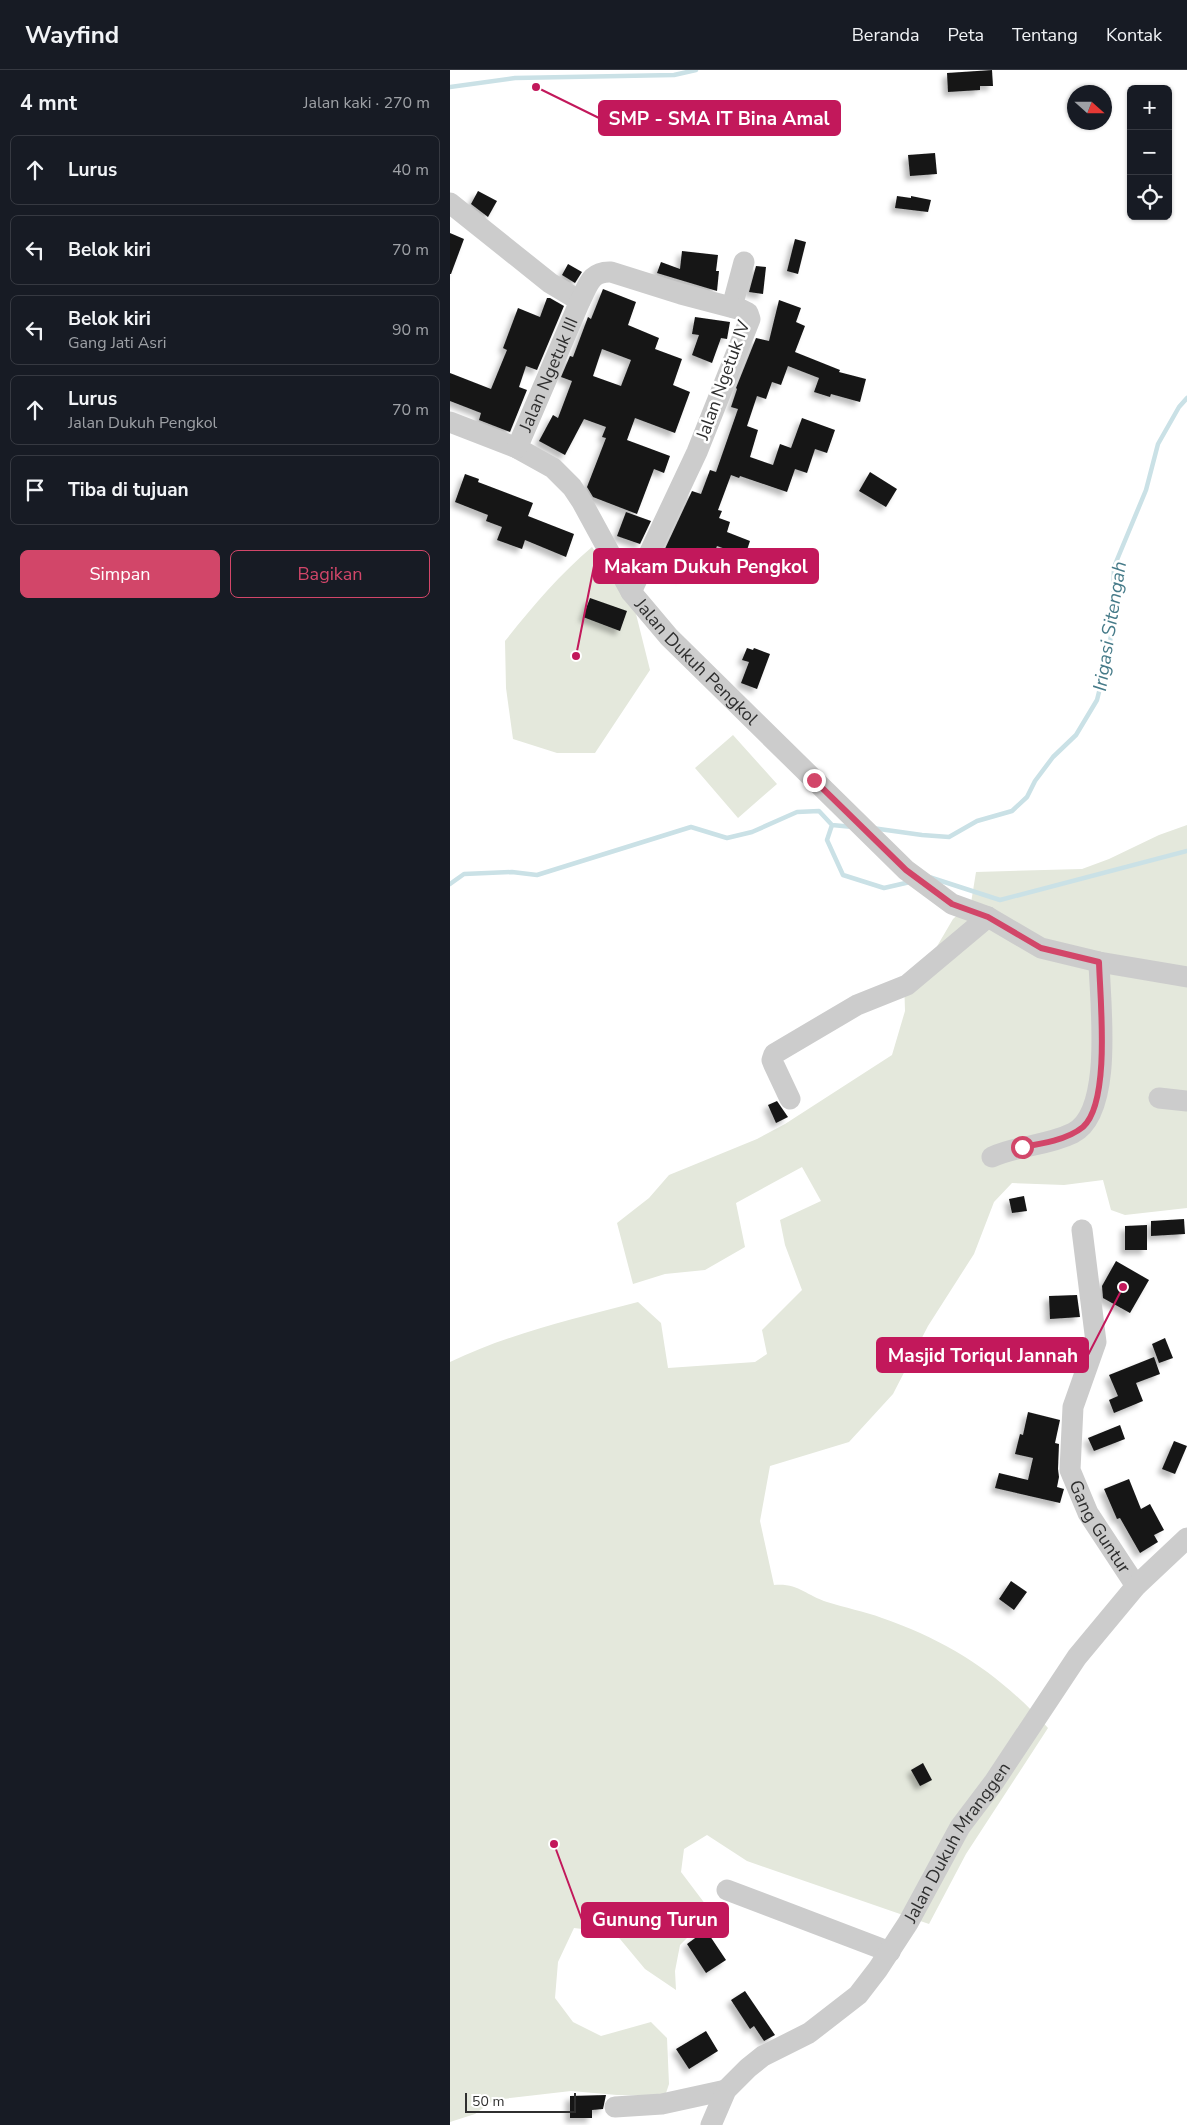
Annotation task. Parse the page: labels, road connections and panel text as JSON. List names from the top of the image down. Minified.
{"streets":{"street":["Jalan Ngetuk III","Jalan Ngetuk IV","Jalan Dukuh Pengkol","Gang Guntur","Jalan Dukuh Mranggen"]},"crossings":[["Jalan Ngetuk III","Jalan Ngetuk IV"],["Jalan Ngetuk III","Jalan Dukuh Pengkol"],["Jalan Ngetuk IV","Jalan Dukuh Pengkol"],["Gang Guntur","Jalan Dukuh Mranggen"]],"water":["Irigasi Sitengah"],"places":["SMP - SMA IT Bina Amal","Makam Dukuh Pengkol","Masjid Toriqul Jannah","Gunung Turun"],"scale_bar":"50 m","north":"right","page":{"header":"Wayfind","nav":["Beranda","Peta","Tentang","Kontak"],"heading":["4 mnt","Jalan kaki · 270 m"],"map_buttons":["+","−"],"list":[["Lurus","40 m"],["Belok kiri","70 m"],["Belok kiri","Gang Jati Asri","90 m"],["Lurus","Jalan Dukuh Pengkol","70 m"],"Tiba di tujuan"],"buttons":["Simpan","Bagikan"],"scale":"50 m"}}
